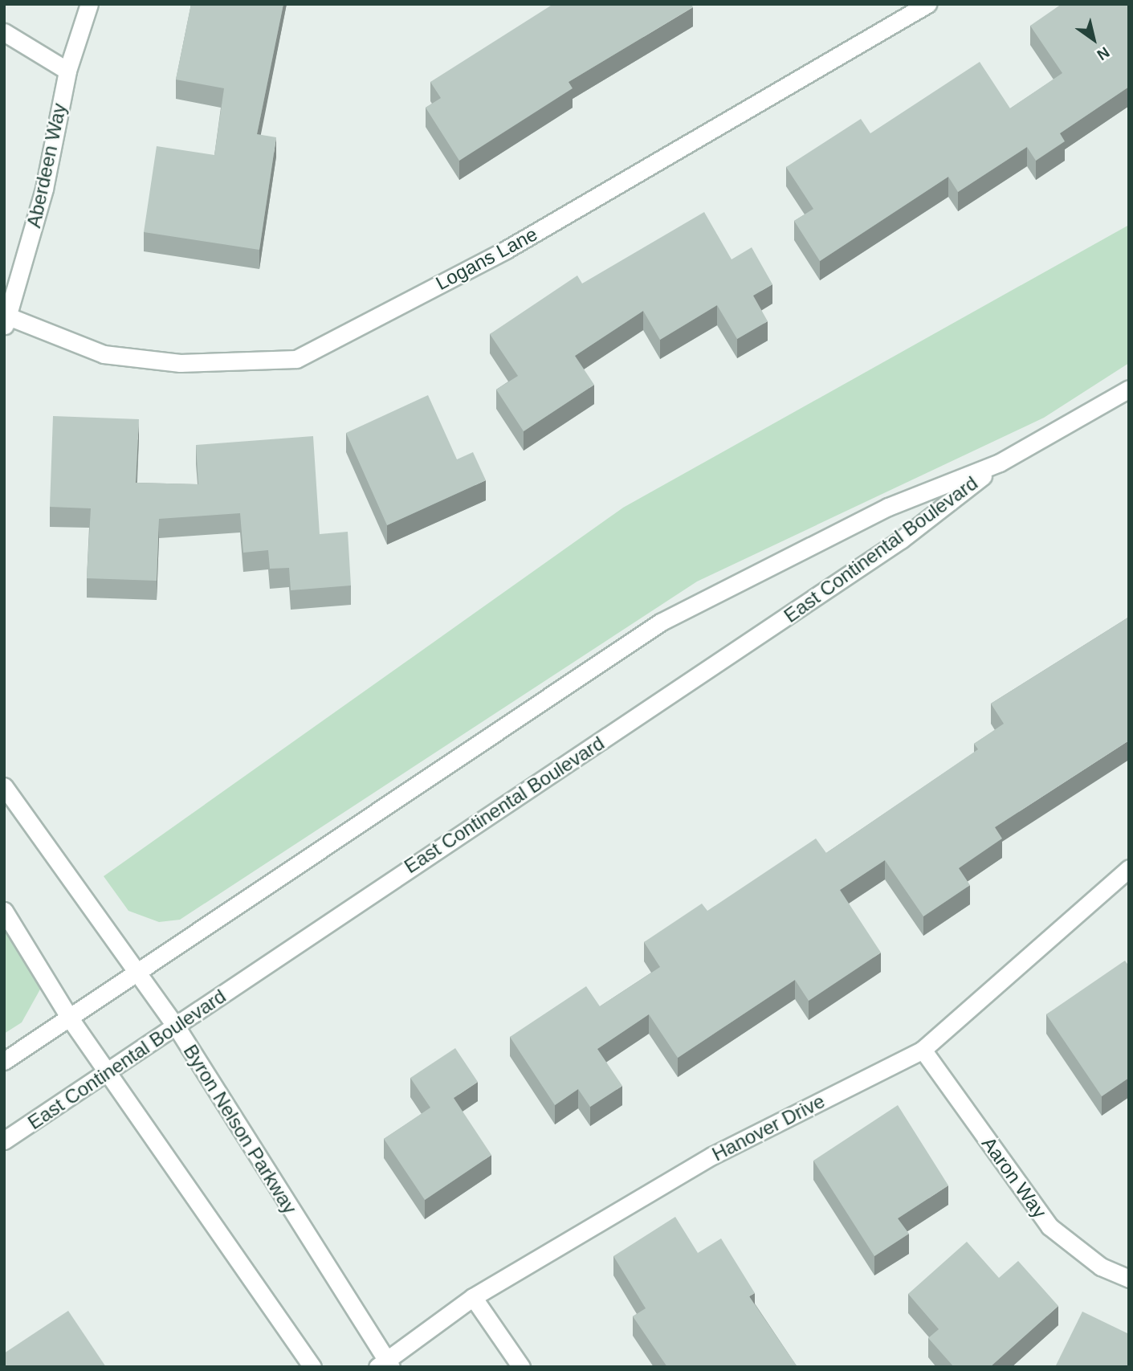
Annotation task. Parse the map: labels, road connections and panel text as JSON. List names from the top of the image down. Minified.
{"streets":{"street":["Aberdeen Way","Logans Lane","East Continental Boulevard","Hanover Drive","Byron Nelson Parkway","Aaron Way"]},"crossings":[["Aberdeen Way","Logans Lane"],["East Continental Boulevard","Byron Nelson Parkway"],["Hanover Drive","Byron Nelson Parkway"],["Hanover Drive","Aaron Way"]],"north":"bottom right"}
